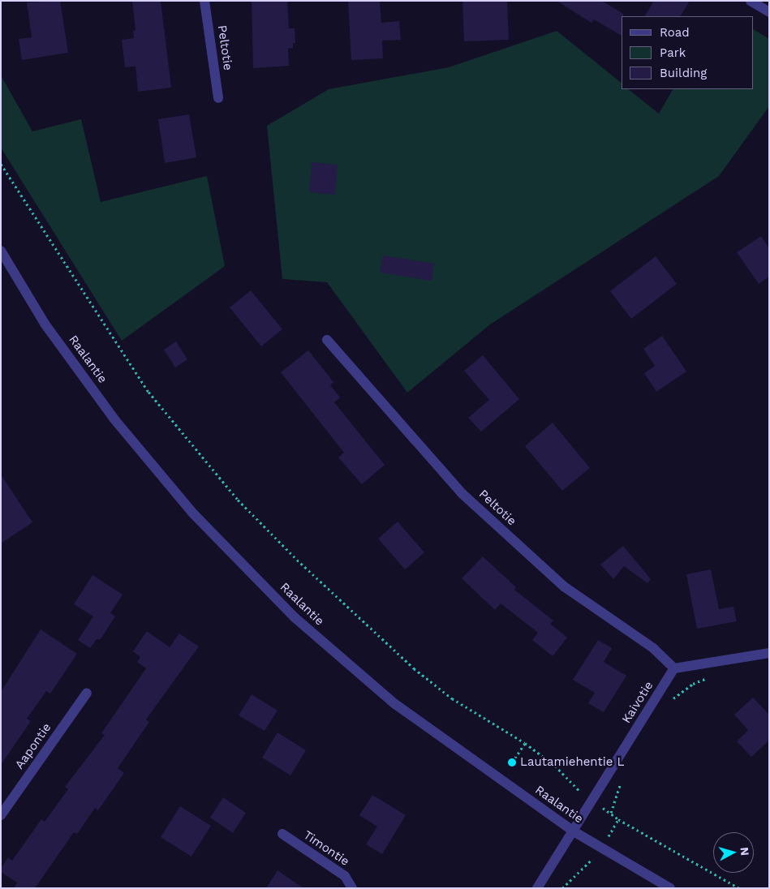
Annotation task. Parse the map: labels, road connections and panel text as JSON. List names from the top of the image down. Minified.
{"streets":{"street":["Peltotie","Raalantie","Kaivotie","Aapontie","Timontie"]},"crossings":[["Peltotie","Kaivotie"],["Raalantie","Kaivotie"]],"places":["Lautamiehentie L"],"legend":["Road","Park","Building"],"north":"right"}
